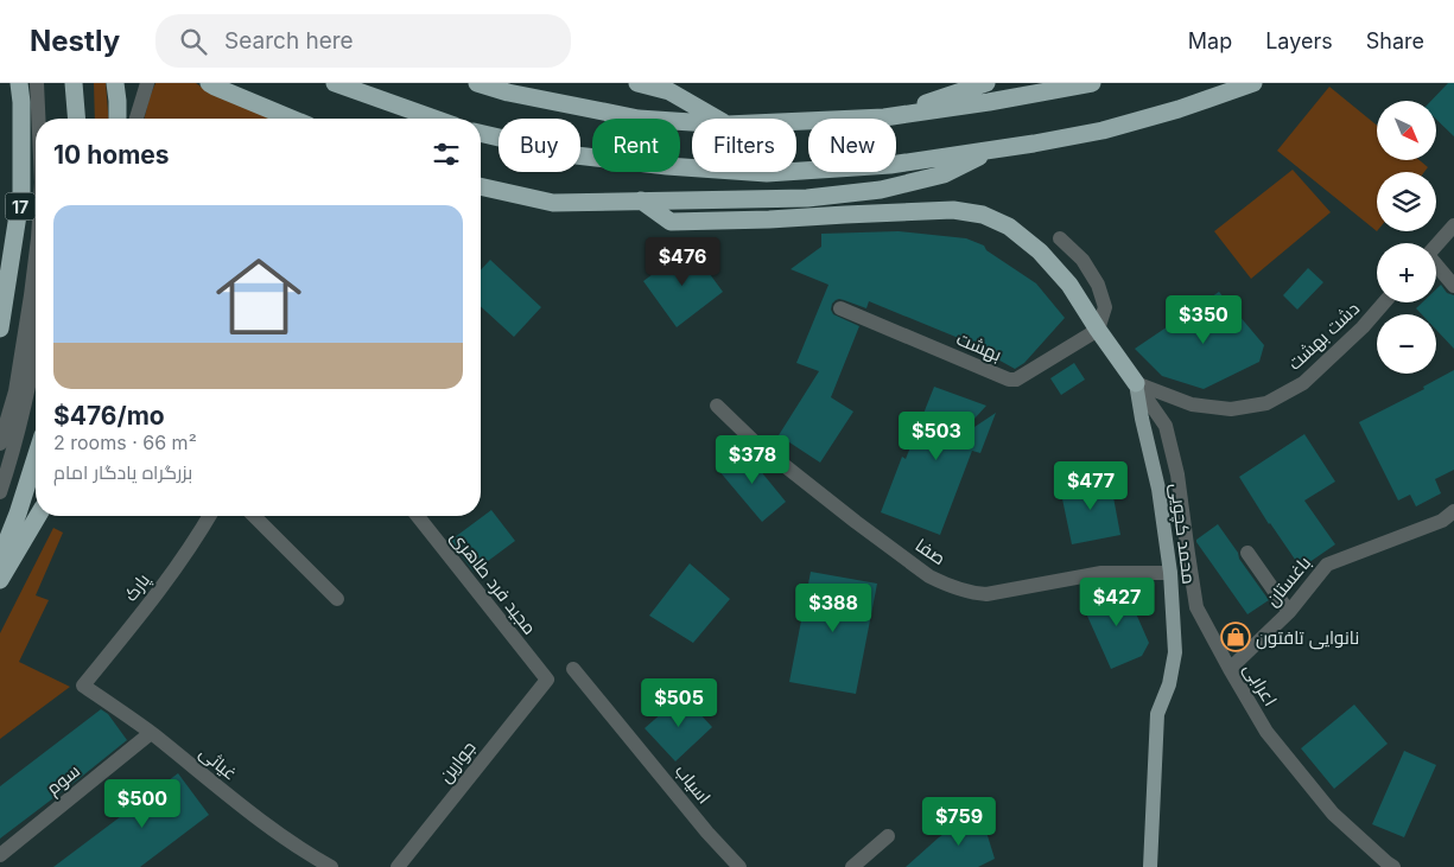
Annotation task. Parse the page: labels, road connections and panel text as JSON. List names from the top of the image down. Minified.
{"streets":{"highway":["17"],"main road":["محمد کچویی"],"street":["دشت بهشت","بهشت","صفا","باغستان","مجید فرد طاهری","پارک","اعرابی","جوارین","غیاثی","سوم","اسیاب"]},"crossings":[["دشت بهشت","محمد کچویی"],["دشت بهشت","اعرابی"],["محمد کچویی","صفا"],["محمد کچویی","اعرابی"],["باغستان","اعرابی"],["مجید فرد طاهری","جوارین"],["پارک","غیاثی"],["غیاثی","سوم"]],"places":{"shop":["نانوایی تافتون"]},"north":"bottom right","page":{"header":"Nestly","search":"Search here","nav":["Map","Layers","Share"],"map_buttons":["+","−"],"chip":["Buy","Rent","Filters","New"],"heading":"10 homes","list":[{"name":"$476/mo","note":"2 rooms · 66 m² · بزرگراه یادگار امام"}],"price":["$476","$350","$503","$378","$477","$427","$388","$505","$500","$759"]}}
